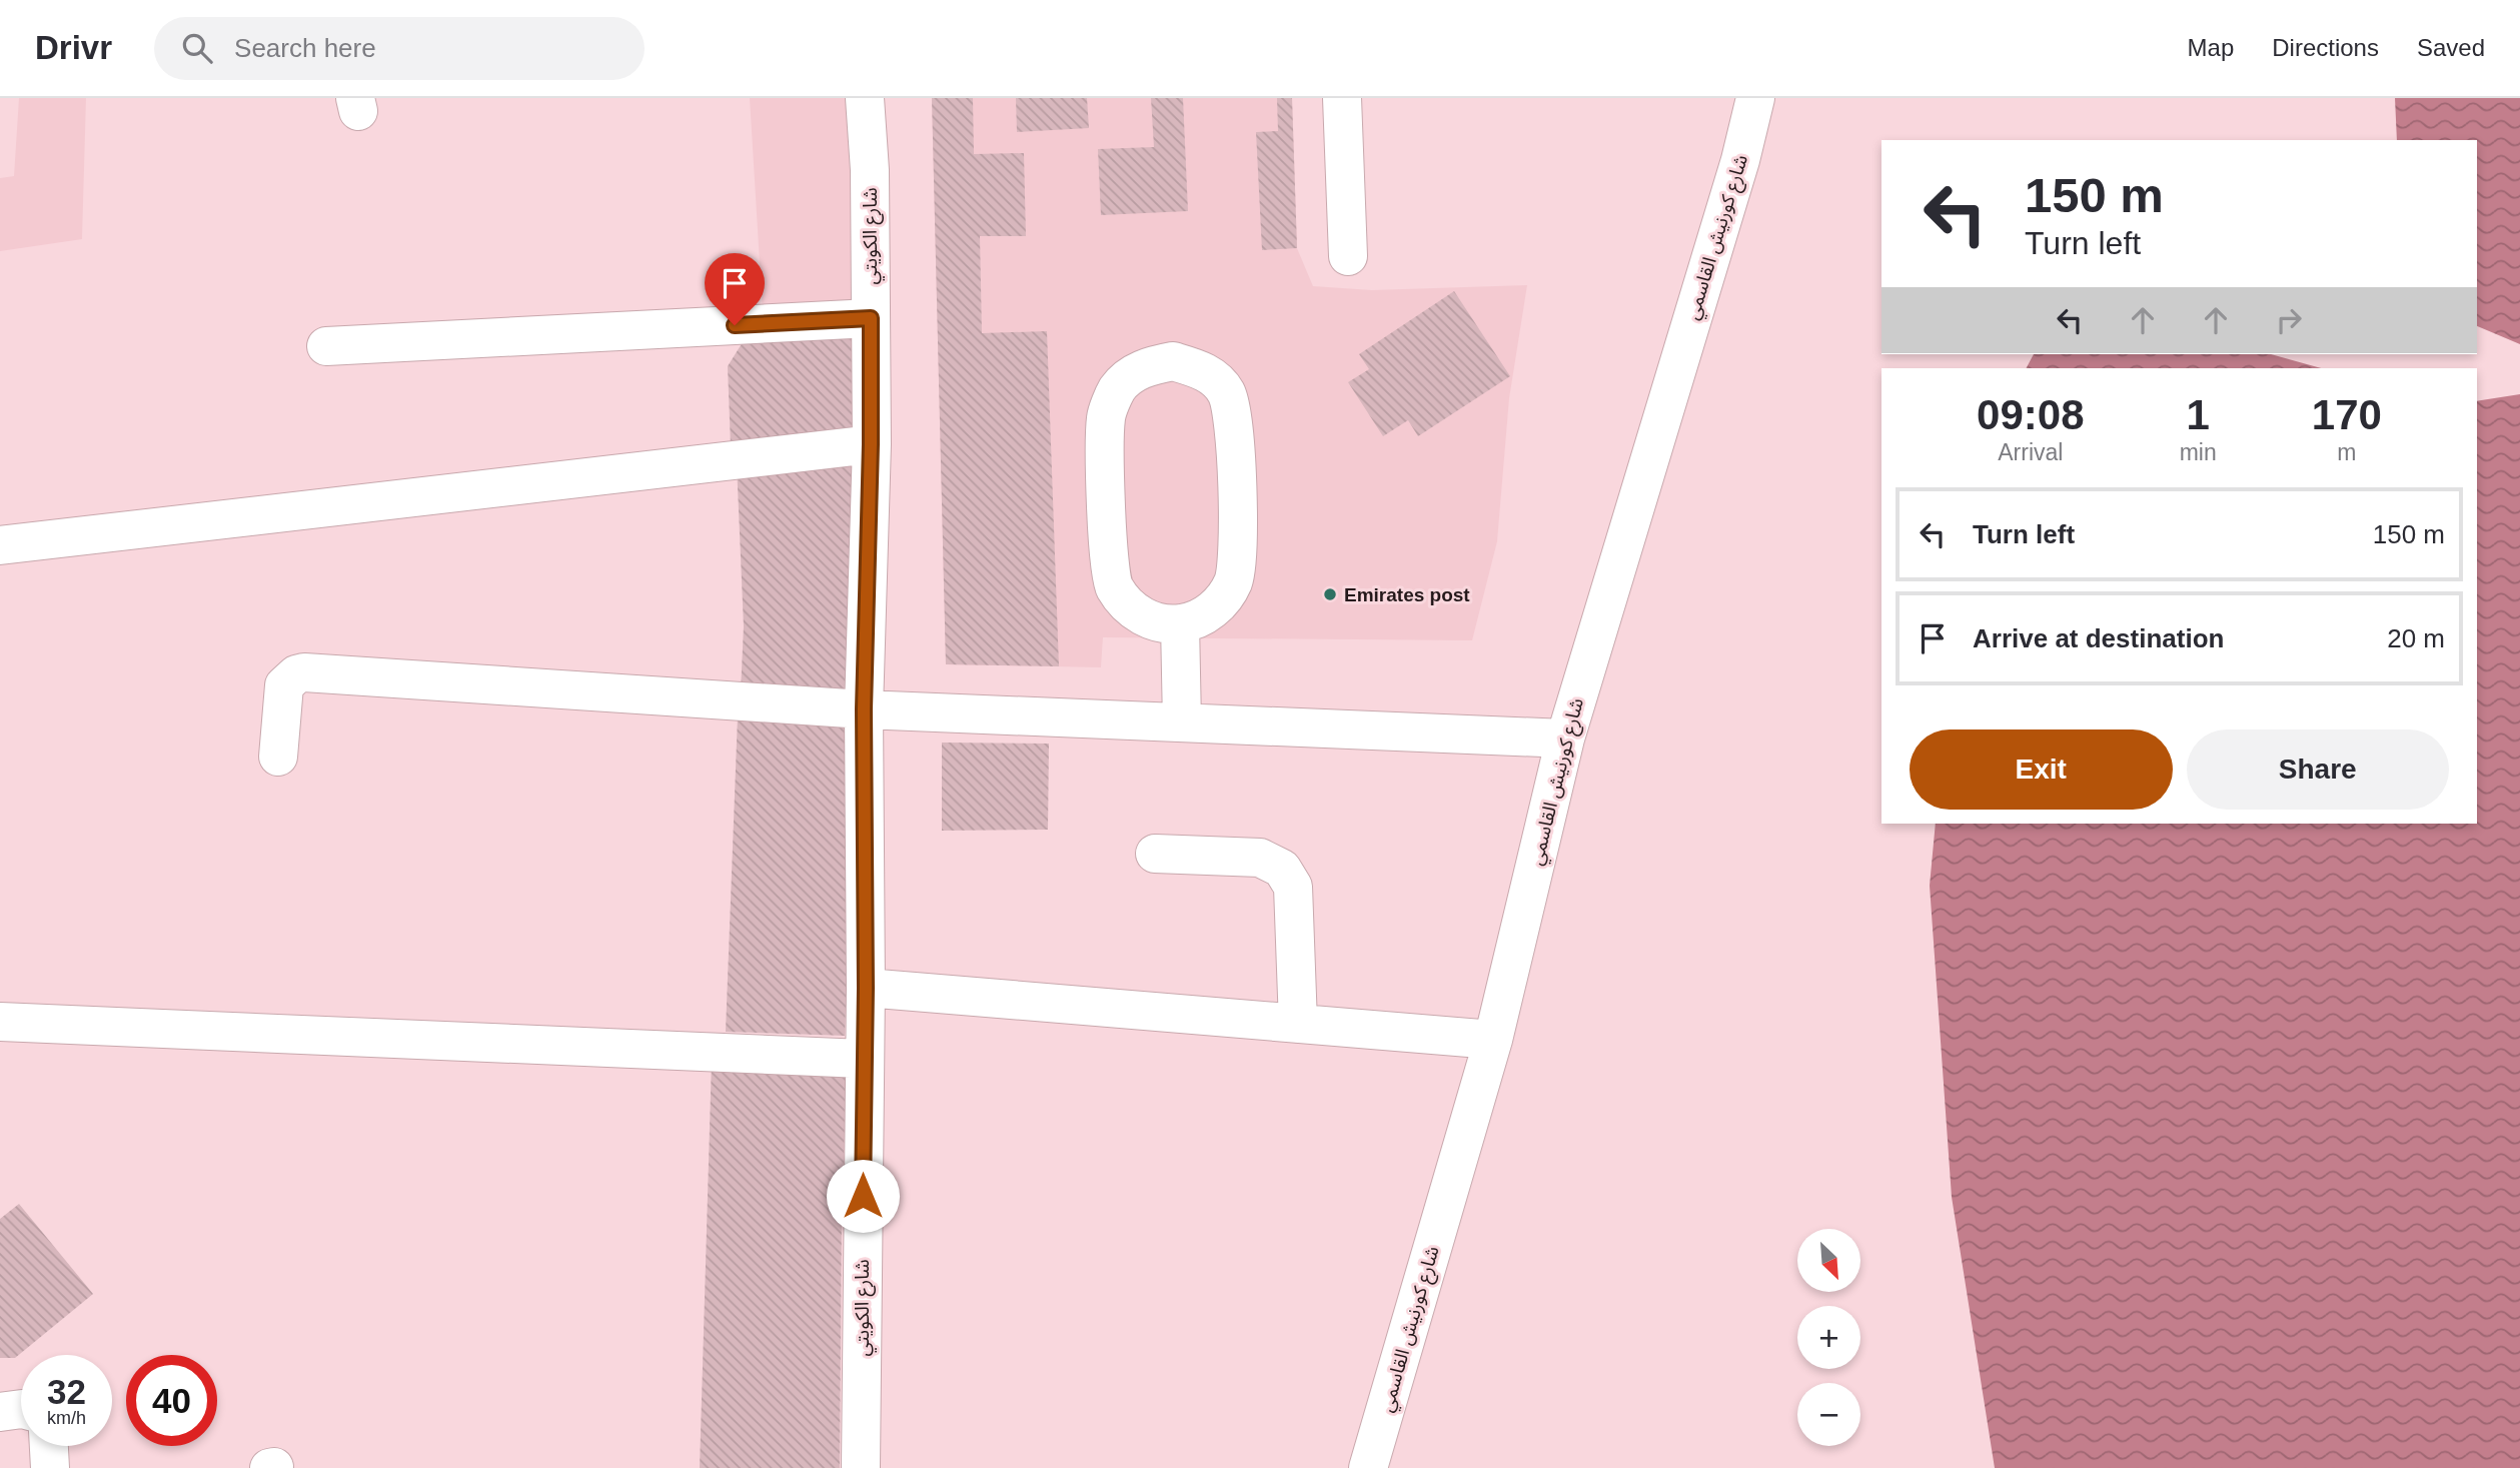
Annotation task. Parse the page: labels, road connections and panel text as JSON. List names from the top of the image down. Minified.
{"streets":{"street":["شارع الكويتي","شارع كورنيش القاسمي"]},"places":["Emirates post"],"north":"bottom right","page":{"header":"Drivr","search":"Search here","nav":["Map","Directions","Saved"],"turn":["150 m","Turn left"],"eta":["09:08","Arrival","1","min","170","m"],"list":[{"name":"Turn left","value":"150 m"},{"name":"Arrive at destination","value":"20 m"}],"buttons":["Exit","Share"],"map_buttons":["+","−"],"speed":"32 km/h","limit":"40"}}
